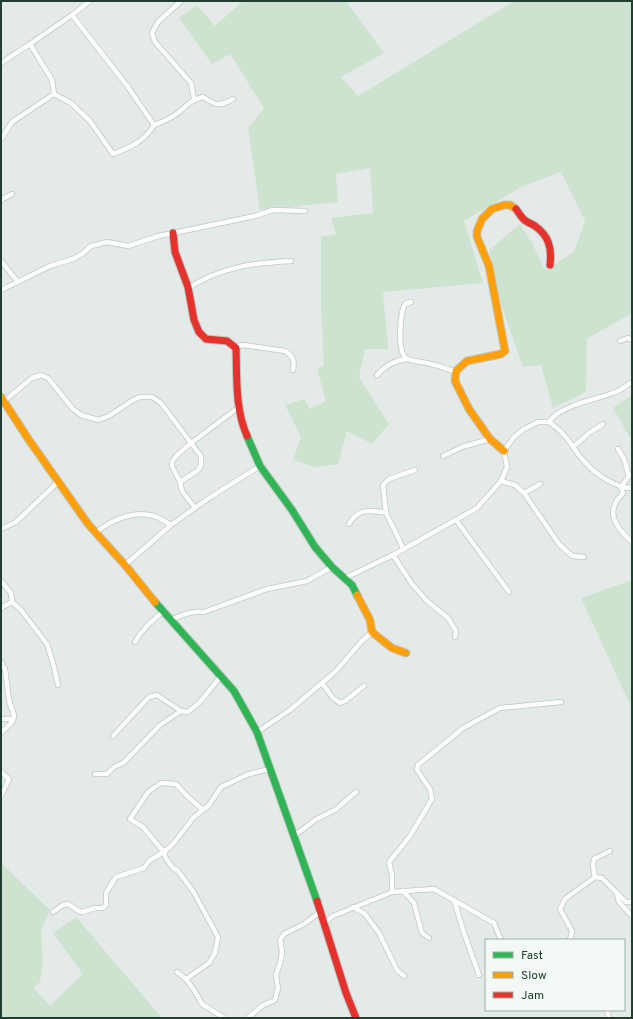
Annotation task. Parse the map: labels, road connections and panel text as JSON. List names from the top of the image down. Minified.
{"legend":["Fast","Slow","Jam"]}
